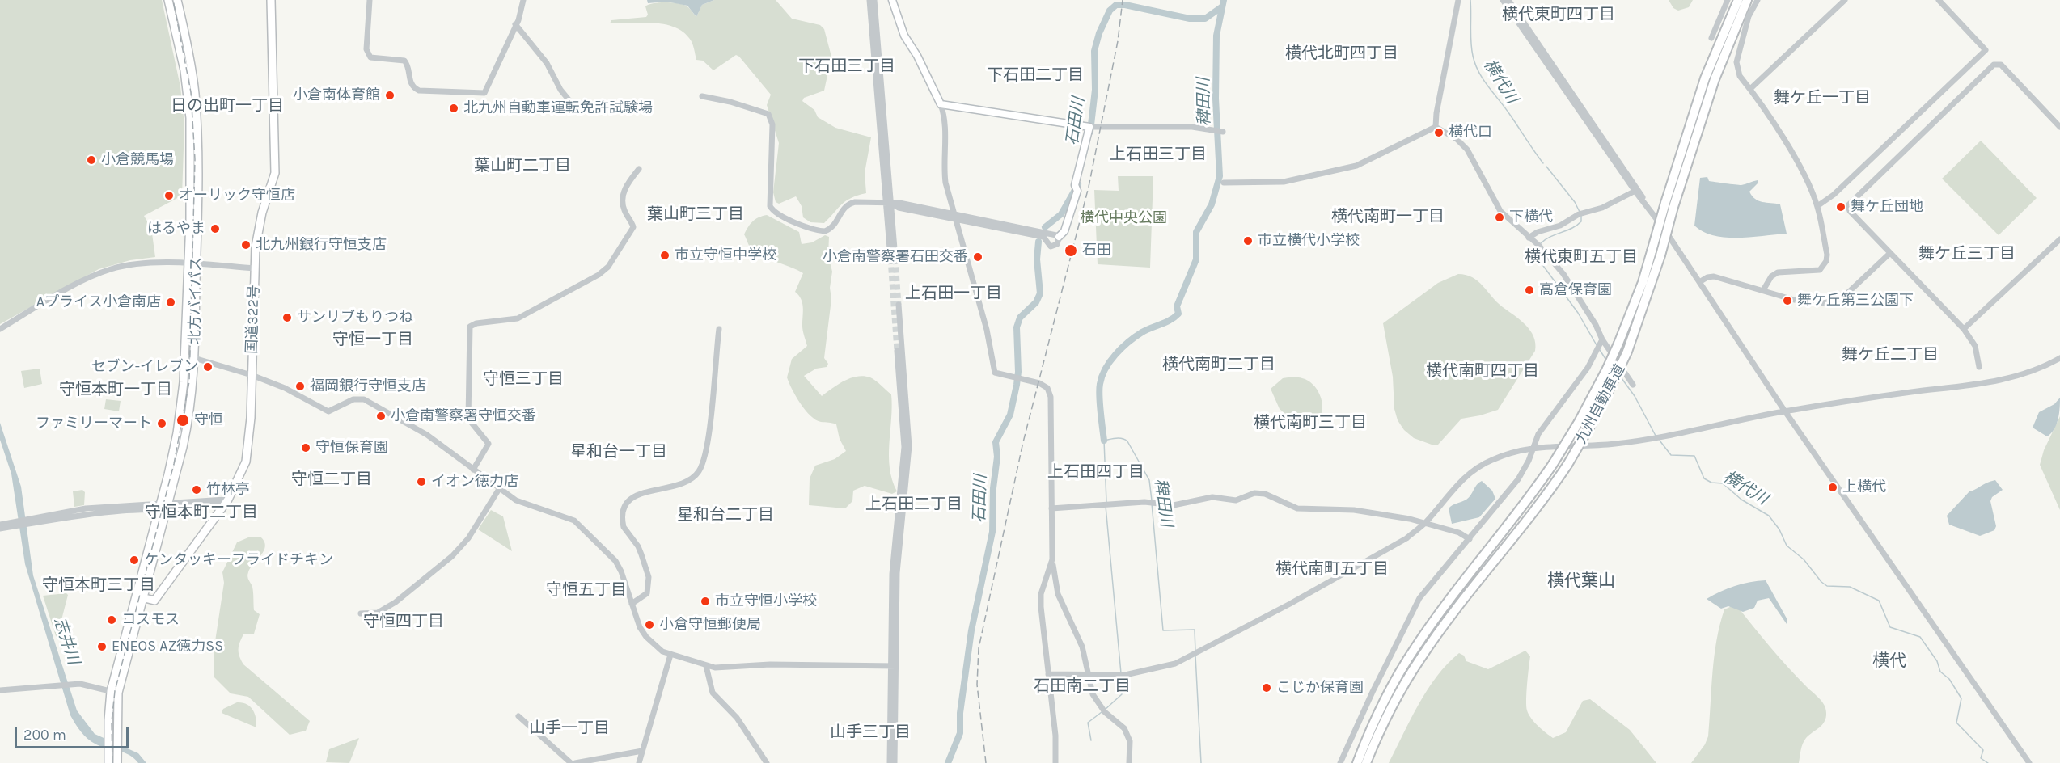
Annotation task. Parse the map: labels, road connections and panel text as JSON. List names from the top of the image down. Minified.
{"streets":{"highway":["北方バイパス","国道322号","九州自動車道"]},"crossings":[["北方バイパス","国道322号"]],"districts":["横代東町四丁目","横代北町四丁目","下石田三丁目","下石田二丁目","舞ケ丘一丁目","日の出町一丁目","上石田三丁目","葉山町二丁目","葉山町三丁目","横代南町一丁目","舞ケ丘三丁目","横代東町五丁目","上石田一丁目","守恒一丁目","舞ケ丘二丁目","横代南町二丁目","横代南町四丁目","守恒三丁目","守恒本町一丁目","横代南町三丁目","星和台一丁目","上石田四丁目","守恒二丁目","上石田二丁目","守恒本町二丁目","星和台二丁目","横代南町五丁目","横代葉山","守恒本町三丁目","守恒五丁目","守恒四丁目","横代","石田南二丁目","山手一丁目","山手三丁目"],"water":["横代川","稗田川","石田川","志井川"],"parks":["横代中央公園"],"places":["小倉南体育館","北九州自動車運転免許試験場","横代口","小倉競馬場","オーリック守恒店","舞ケ丘団地","下横代","はるやま","市立横代小学校","北九州銀行守恒支店","石田","市立守恒中学校","小倉南警察署石田交番","高倉保育園","舞ケ丘第三公園下","Aプライス小倉南店","サンリブもりつね","セブン-イレブン","福岡銀行守恒支店","小倉南警察署守恒交番","守恒","ファミリーマート","守恒保育園","イオン徳力店","上横代","竹林亭","ケンタッキーフライドチキン","市立守恒小学校","コスモス","小倉守恒郵便局","ENEOS AZ徳力SS","こじか保育園"],"scale_bar":"200 m"}
